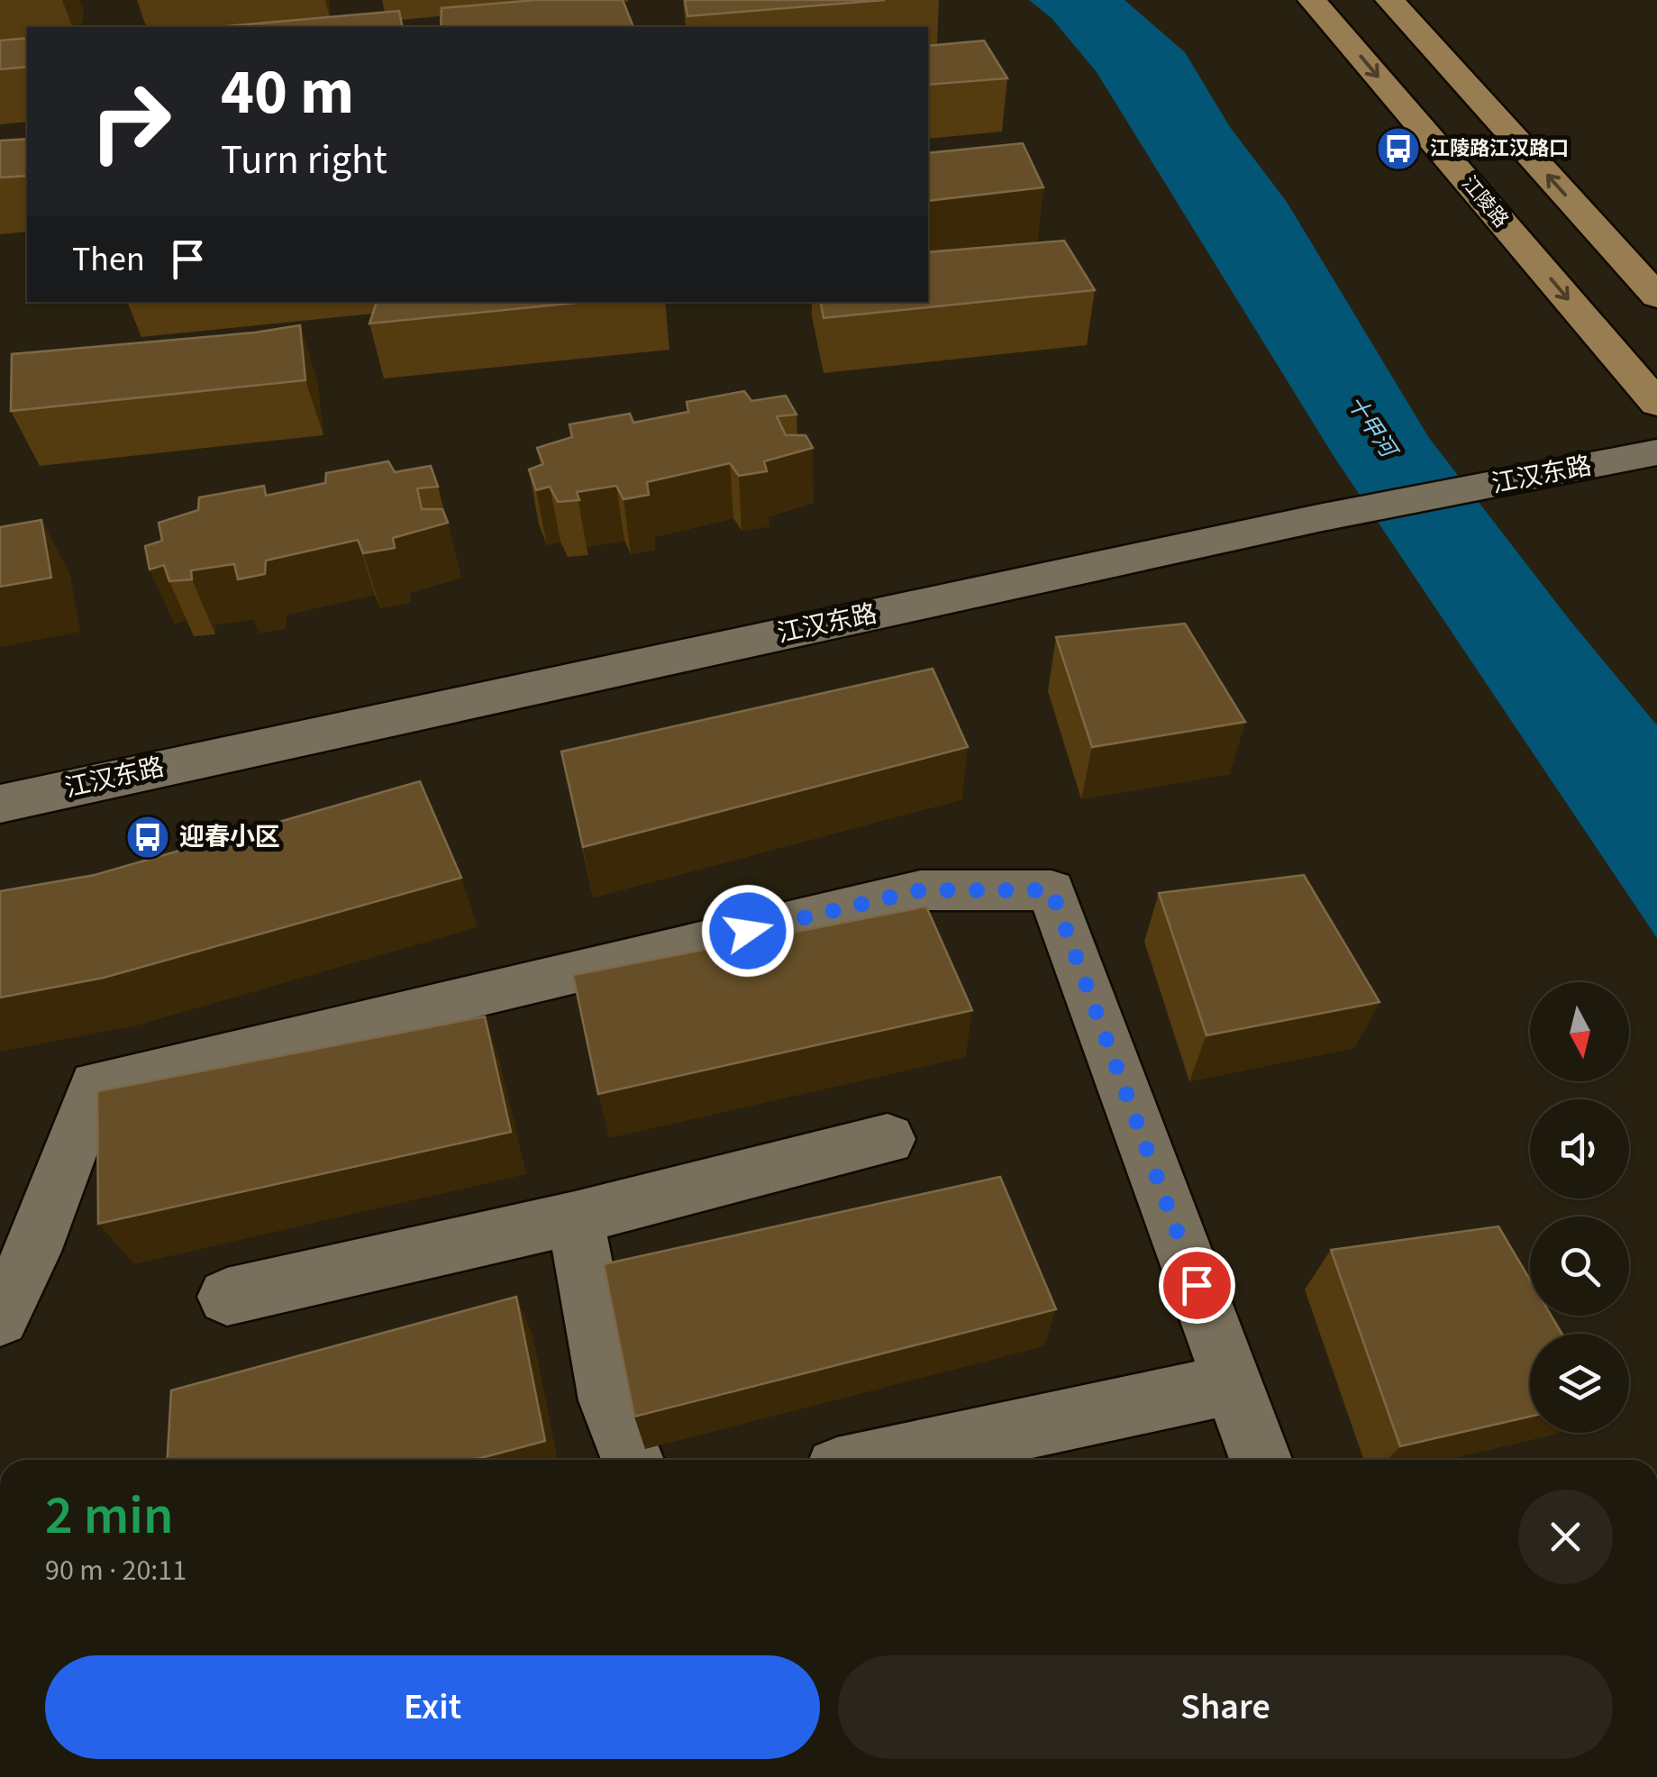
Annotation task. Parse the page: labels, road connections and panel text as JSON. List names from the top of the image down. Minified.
{"streets":{"main road":["江陵路"],"street":["江汉东路"]},"water":["十甲河"],"places":{"bus stop":["江陵路江汉路口","迎春小区"]},"north":"bottom","page":{"turn":["40 m","Turn right"],"then":"Then","heading":["2 min","90 m · 20:11"],"buttons":["Exit","Share"]}}
